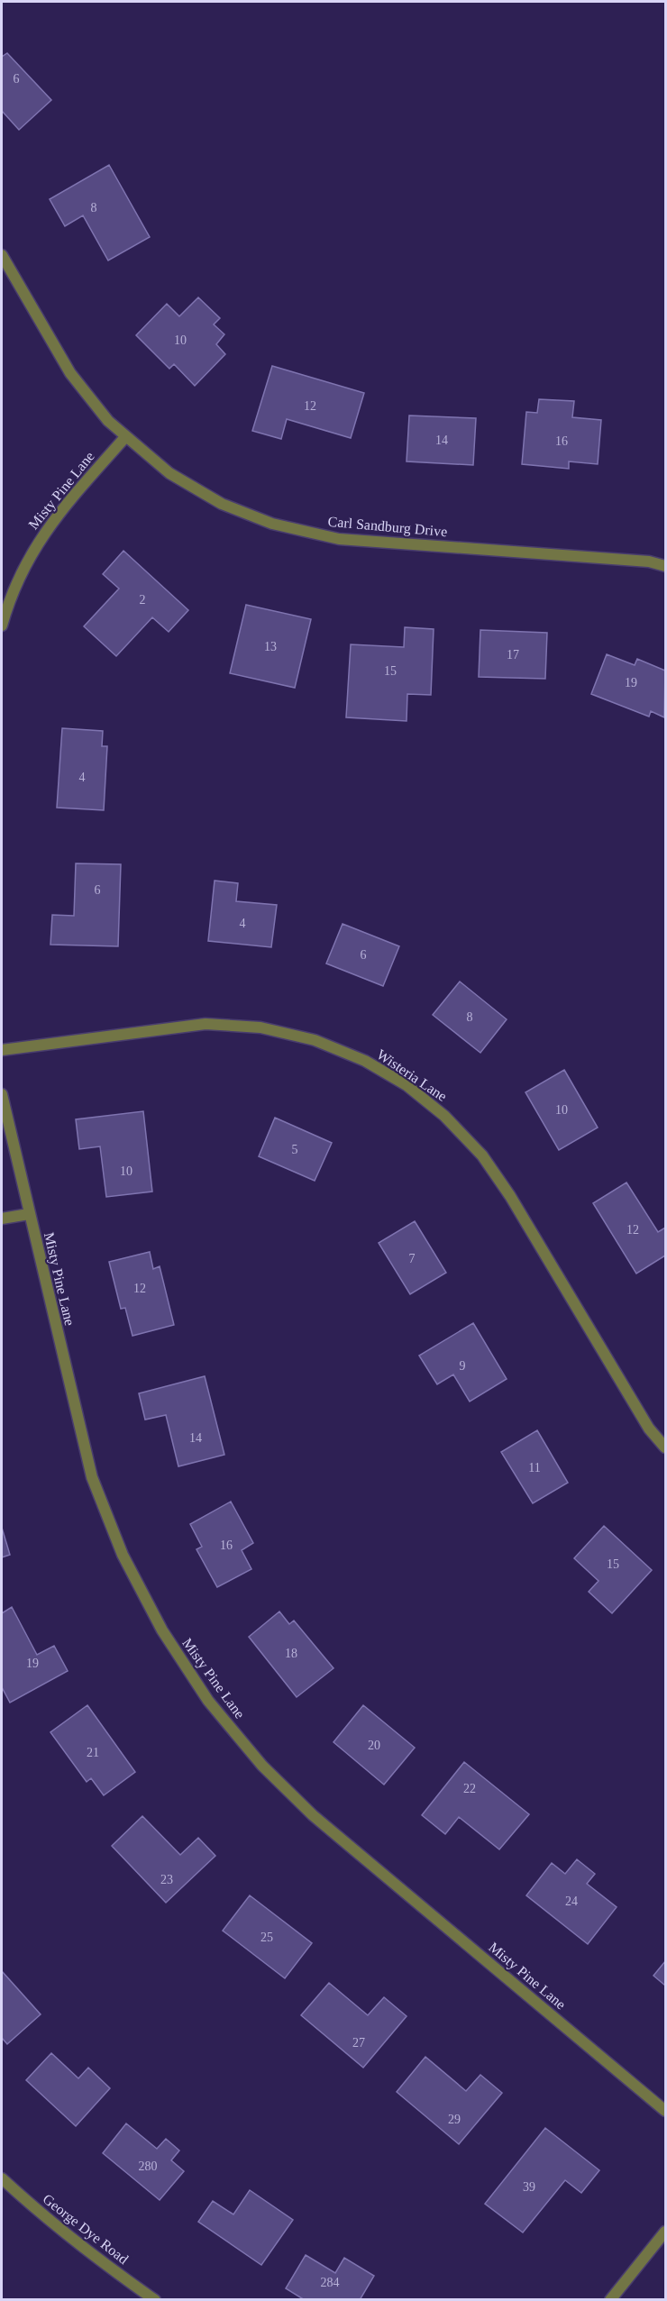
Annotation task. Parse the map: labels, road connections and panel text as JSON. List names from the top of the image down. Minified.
{"streets":{"street":["Misty Pine Lane","Carl Sandburg Drive","Wisteria Lane","George Dye Road"]},"crossings":[["Misty Pine Lane","Carl Sandburg Drive"]],"house_numbers":["6","8","10","12","14","16","2","13","17","15","19","4","6","4","6","8","10","5","10","12","7","12","9","14","11","16","15","18","19","20","21","22","23","24","25","27","29","280","39","284"]}
